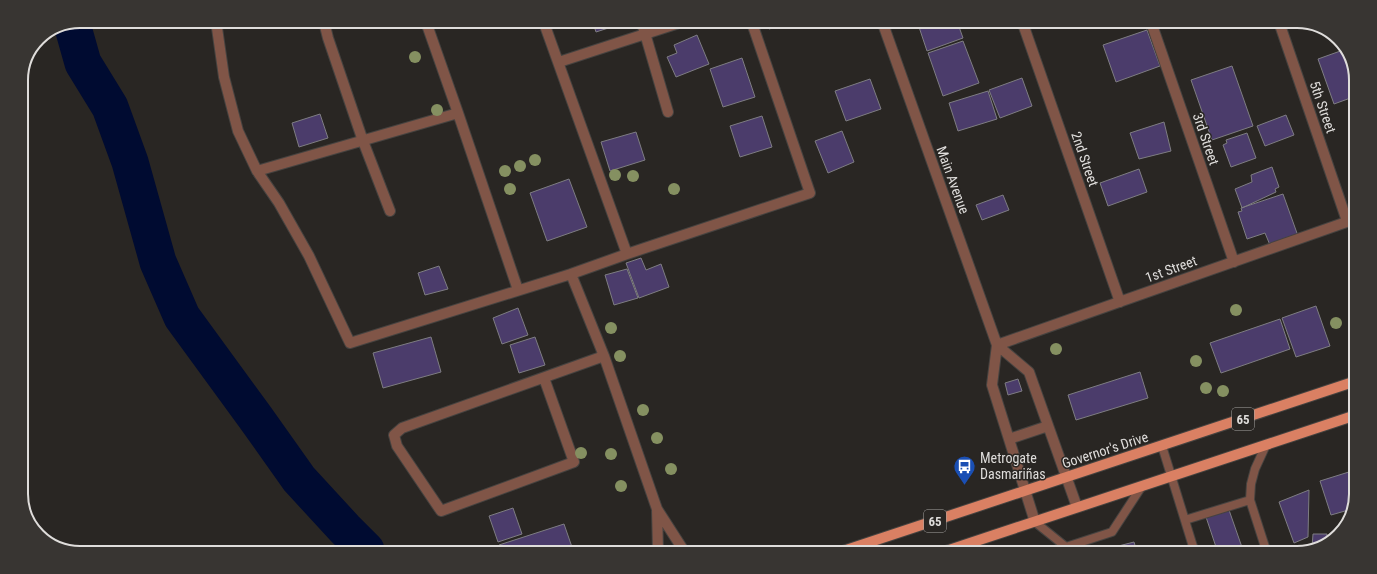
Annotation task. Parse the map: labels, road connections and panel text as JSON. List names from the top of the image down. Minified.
{"streets":{"main road":["65","Governor's Drive"],"street":["5th Street","3rd Street","2nd Street","Main Avenue","1st Street"]},"crossings":[["3rd Street","1st Street"],["2nd Street","1st Street"],["Main Avenue","1st Street"],["Main Avenue","65"],["Main Avenue","Governor's Drive"]],"places":{"bus stop":["Metrogate Dasmariñas"]}}
